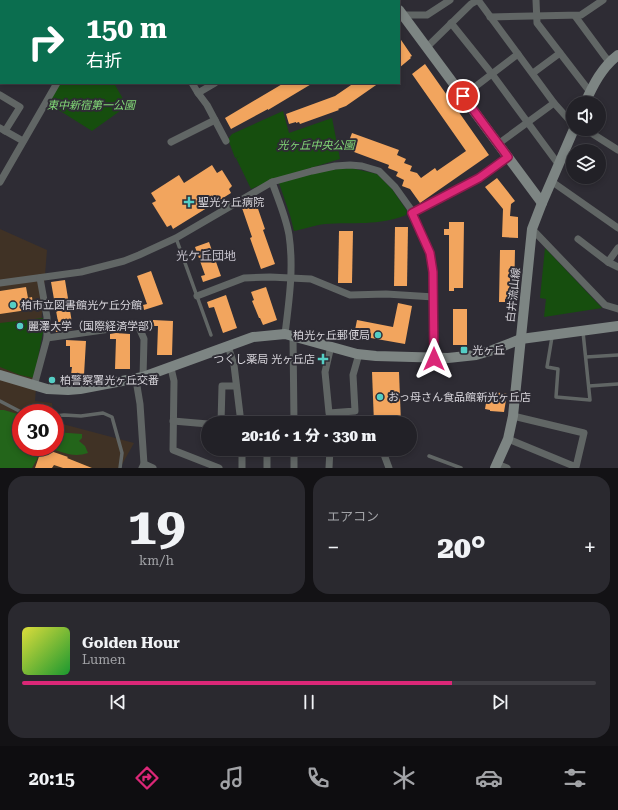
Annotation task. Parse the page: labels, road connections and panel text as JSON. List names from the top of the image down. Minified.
{"streets":{"street":["白井流山線"]},"districts":["光ケ丘団地"],"parks":["東中新宿第一公園","光ヶ丘中央公園"],"places":{"health":["聖光ヶ丘病院","つくし薬局 光ヶ丘店"],"other":["柏市立図書館光ケ丘分館","麗澤大学（国際経済学部）","柏光ヶ丘郵便局","柏警察署光ヶ丘交番","おっ母さん食品館新光ヶ丘店"],"transit":["光ヶ丘"]},"page":{"turn":["150 m","右折"],"limit":"30","trip":"20:16 · 1 分 · 330 m","tile":[["19","km/h"],"エアコン"],"heat":["−","20°","+"],"song":["Golden Hour","Lumen"],"tabs":"20:15"}}
